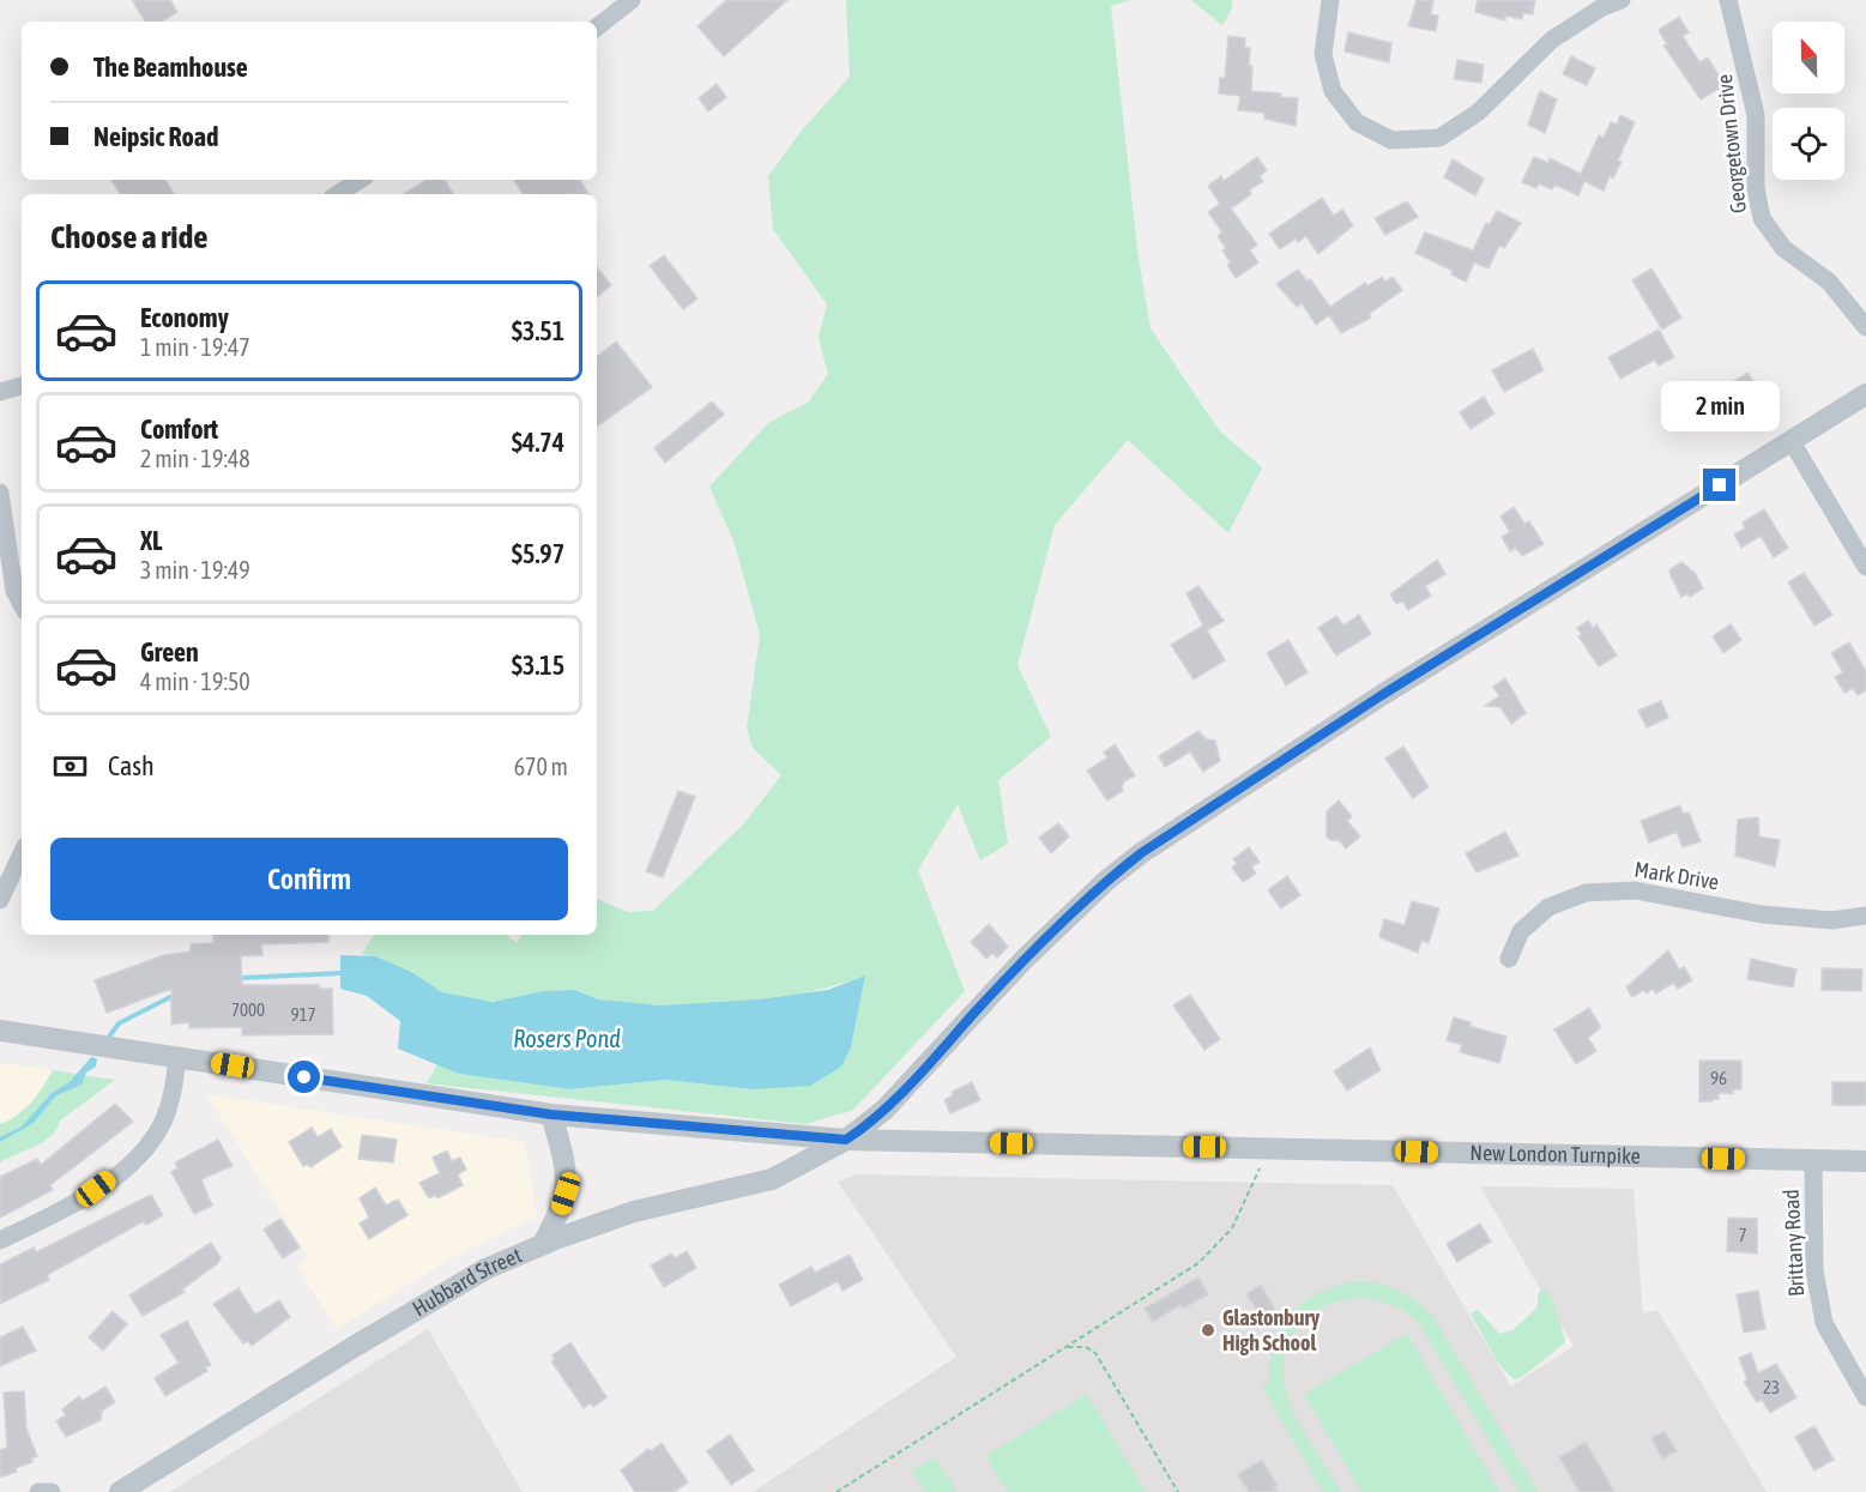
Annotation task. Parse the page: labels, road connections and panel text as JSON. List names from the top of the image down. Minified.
{"streets":{"street":["Georgetown Drive","Mark Drive","New London Turnpike","Brittany Road","Hubbard Street"]},"crossings":[["New London Turnpike","Brittany Road"],["New London Turnpike","Hubbard Street"]],"water":["Rosers Pond"],"places":["Glastonbury High School"],"house_numbers":["7000","917","96","7","23"],"north":"top","page":{"banner":["The Beamhouse","Neipsic Road"],"heading":"Choose a ride","list":[{"name":"Economy","note":"1 min · 19:47","value":"$3.51"},{"name":"Comfort","note":"2 min · 19:48","value":"$4.74"},{"name":"XL","note":"3 min · 19:49","value":"$5.97"},{"name":"Green","note":"4 min · 19:50","value":"$3.15"}],"bubble":"2 min","pay":["Cash","670 m"],"buttons":"Confirm"}}
